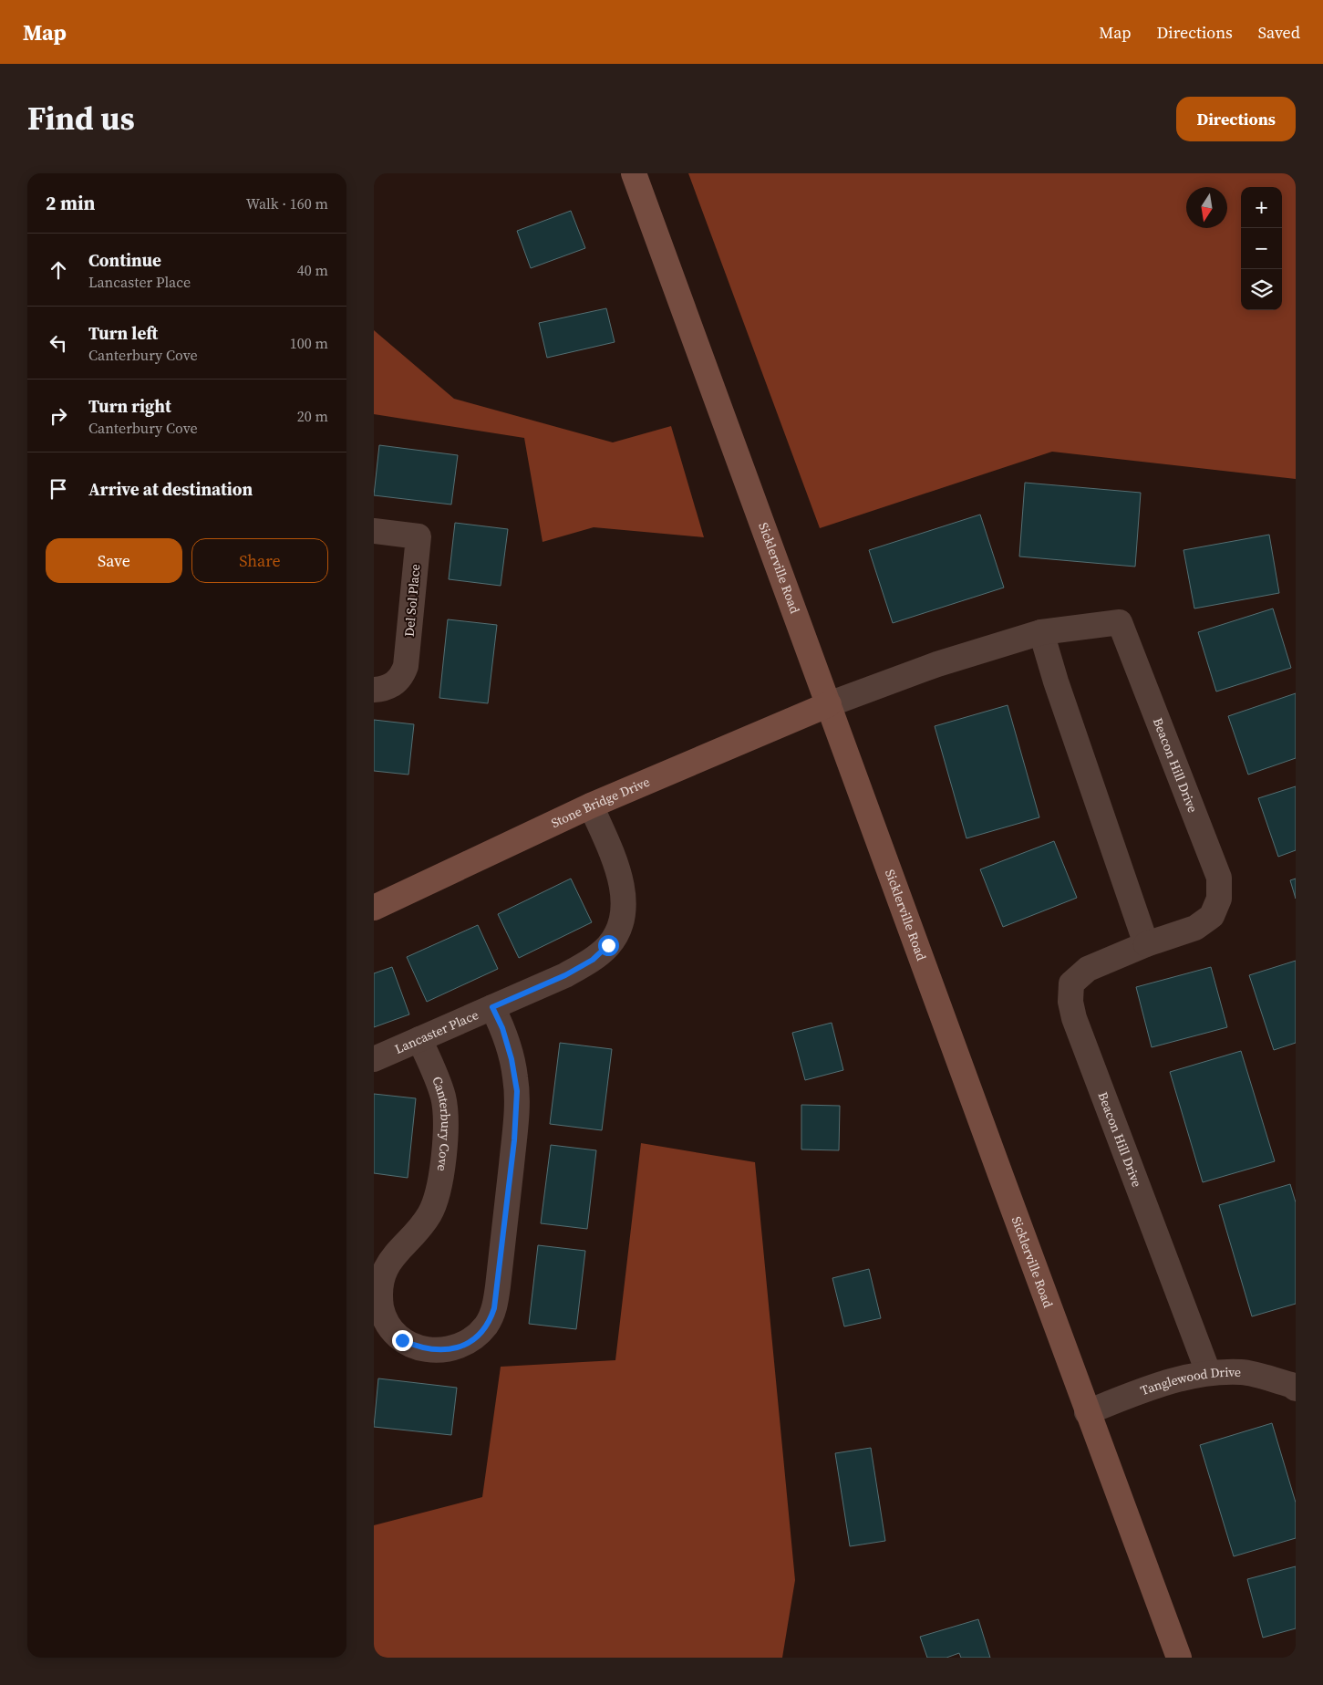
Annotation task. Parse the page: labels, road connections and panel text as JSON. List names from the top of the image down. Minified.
{"streets":{"main road":["Sicklerville Road","Stone Bridge Drive"],"street":["Del Sol Place","Beacon Hill Drive","Lancaster Place","Canterbury Cove","Tanglewood Drive"]},"crossings":[["Sicklerville Road","Beacon Hill Drive"],["Sicklerville Road","Stone Bridge Drive"],["Sicklerville Road","Tanglewood Drive"],["Beacon Hill Drive","Stone Bridge Drive"],["Beacon Hill Drive","Tanglewood Drive"],["Stone Bridge Drive","Lancaster Place"],["Lancaster Place","Canterbury Cove"]],"north":"bottom","page":{"header":"Map","nav":["Map","Directions","Saved"],"title":"Find us","buttons":["Directions",["Save","Share"]],"heading":["2 min","Walk · 160 m"],"map_buttons":["+","−"],"list":[["Continue","Lancaster Place","40 m"],["Turn left","Canterbury Cove","100 m"],["Turn right","Canterbury Cove","20 m"],"Arrive at destination"]}}
